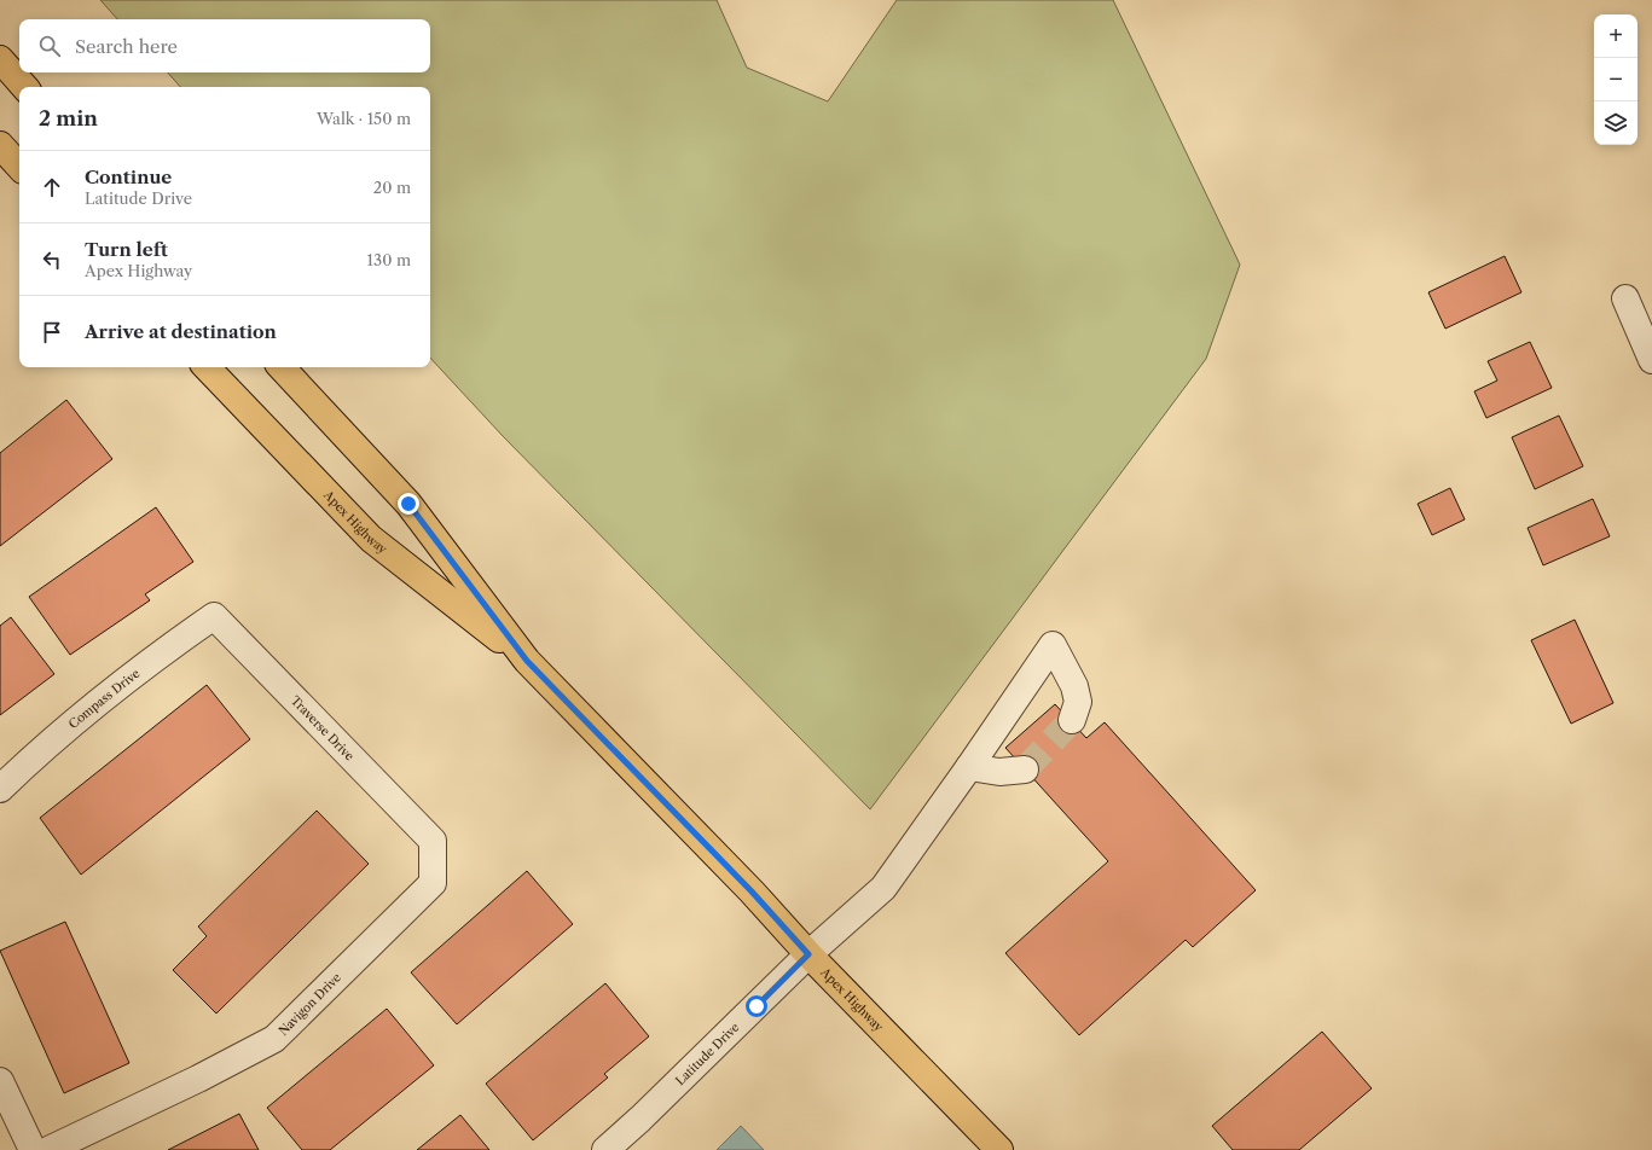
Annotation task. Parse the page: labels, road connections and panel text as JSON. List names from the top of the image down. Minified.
{"streets":{"main road":["Apex Highway"],"street":["Compass Drive","Traverse Drive","Navigon Drive","Latitude Drive"]},"crossings":[["Apex Highway","Latitude Drive"],["Compass Drive","Traverse Drive"],["Traverse Drive","Navigon Drive"]],"page":{"map_buttons":["+","−"],"search":"Search here","heading":["2 min","Walk · 150 m"],"list":[["Continue","Latitude Drive","20 m"],["Turn left","Apex Highway","130 m"],"Arrive at destination"]}}
